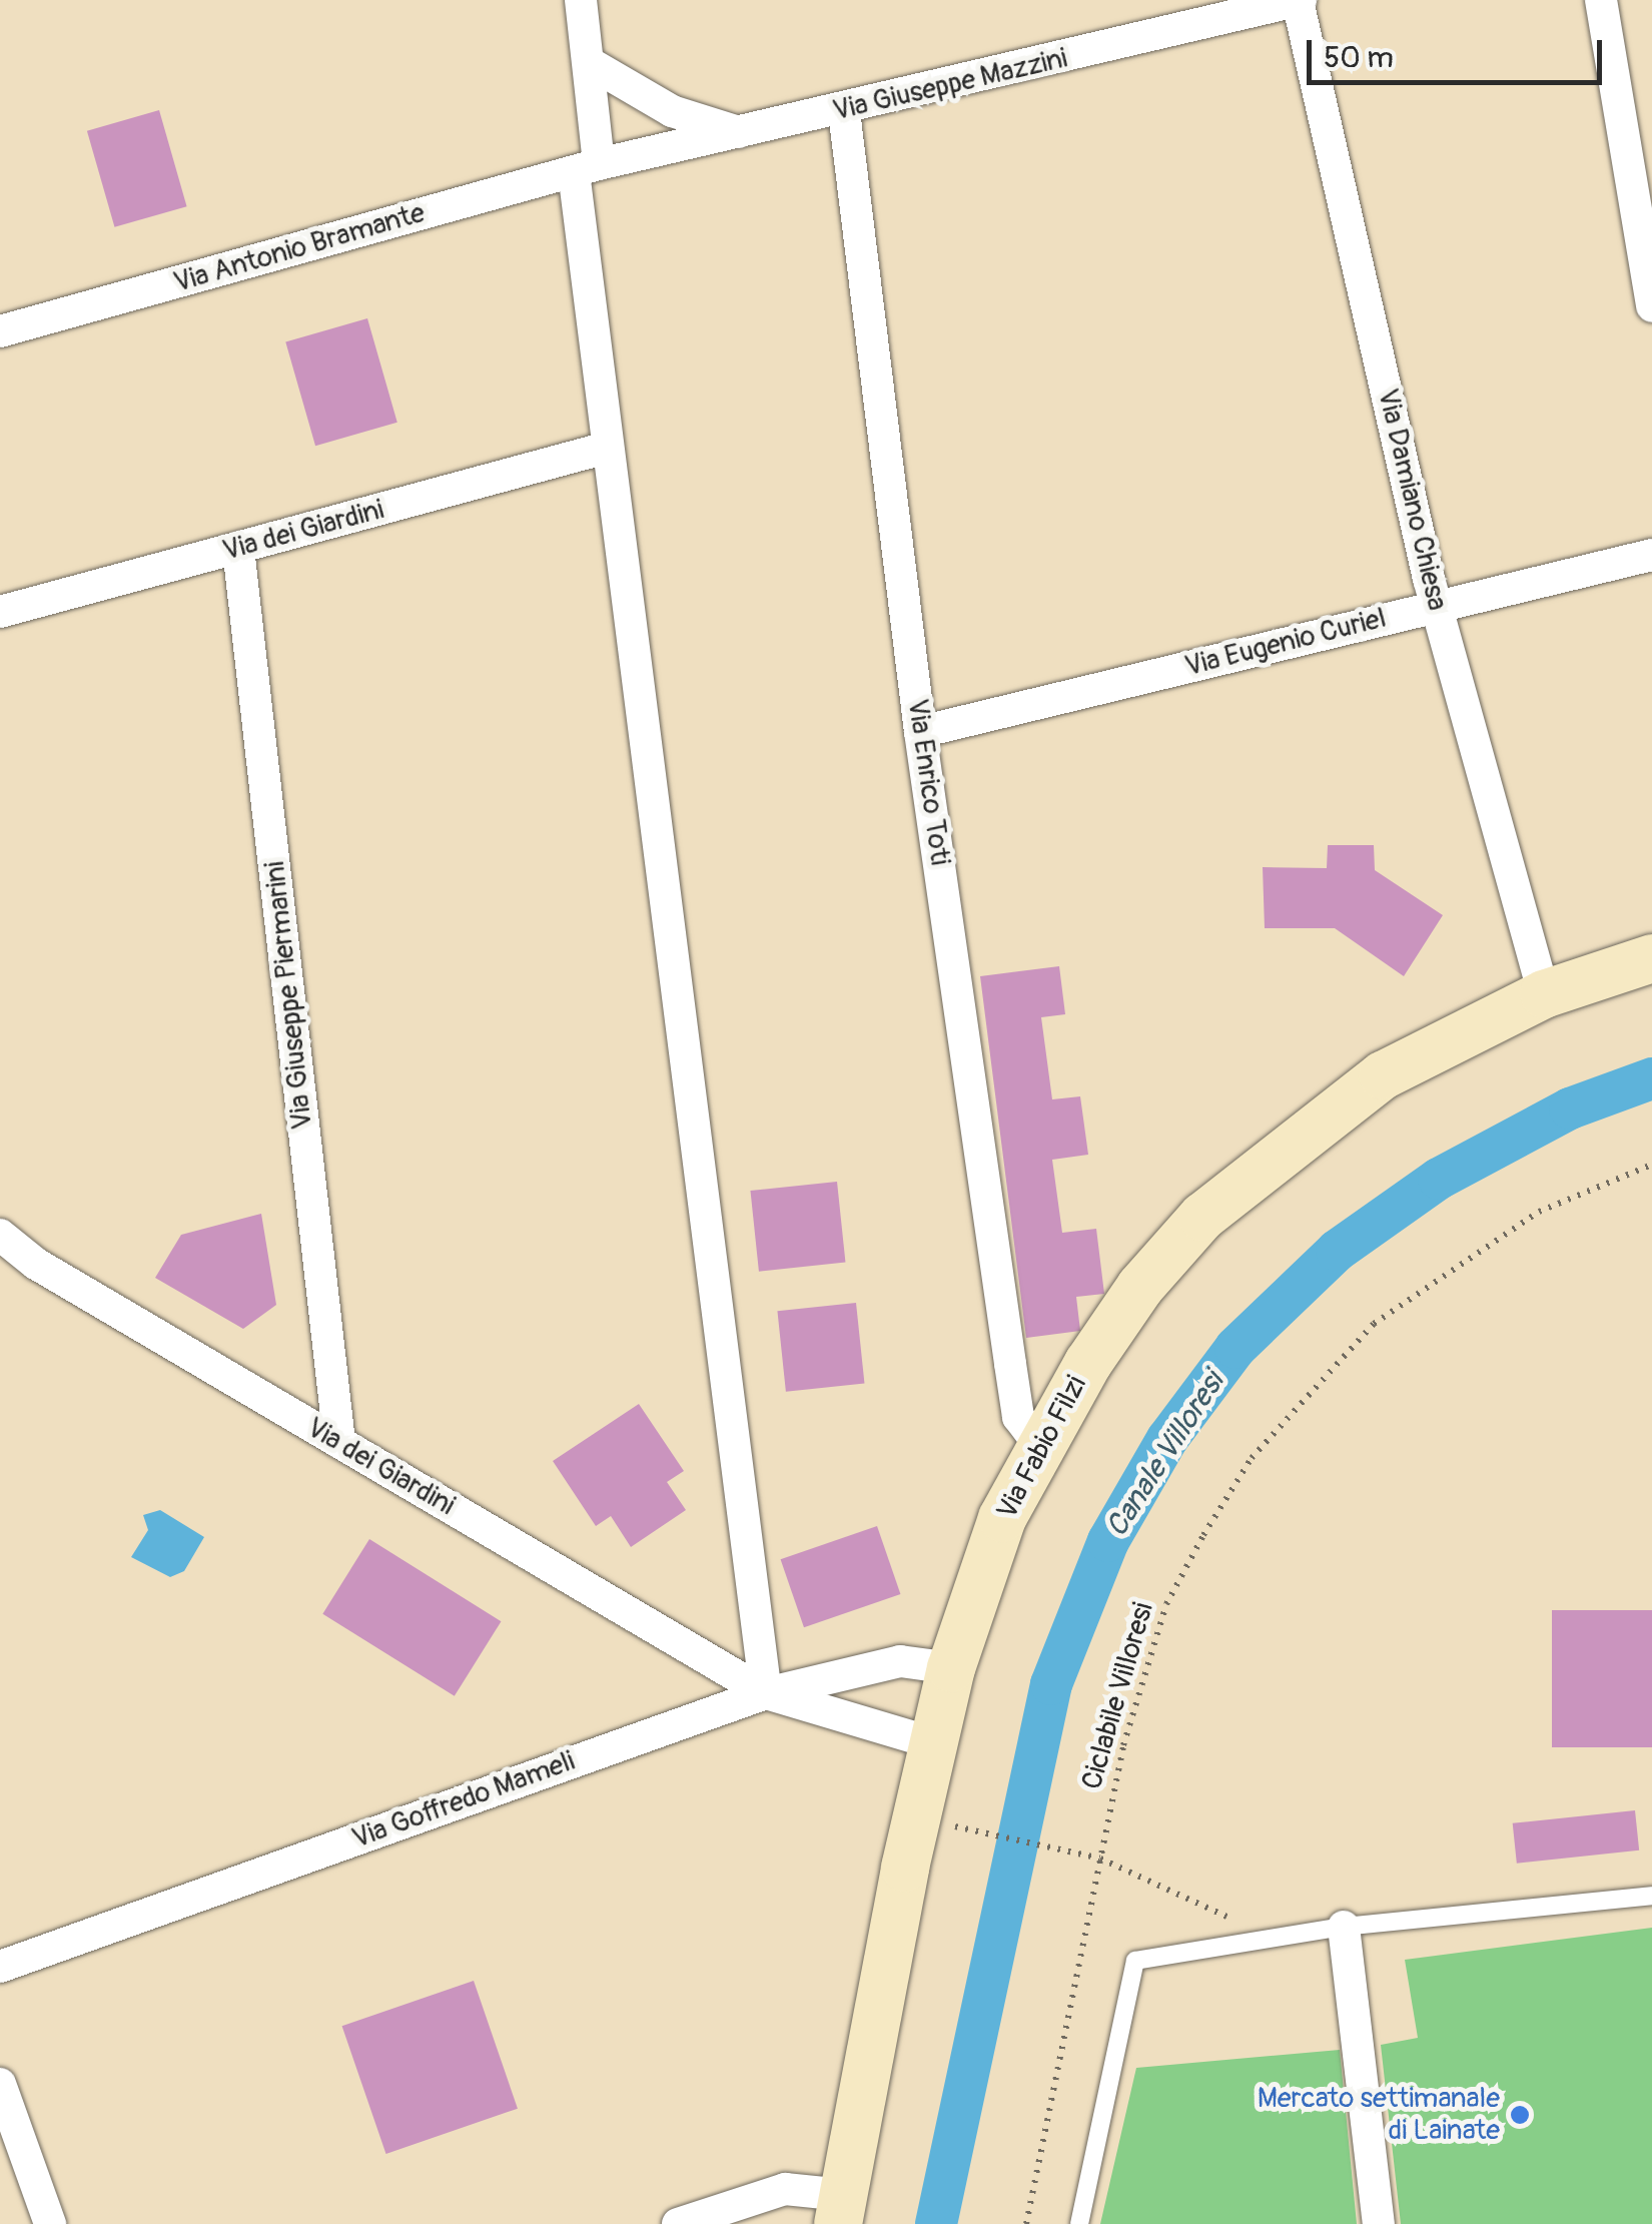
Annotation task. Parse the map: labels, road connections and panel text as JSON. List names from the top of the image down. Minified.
{"streets":{"street":["Via Giuseppe Mazzini","Via Antonio Bramante","Via Damiano Chiesa","Via dei Giardini","Via Eugenio Curiel","Via Enrico Toti","Via Giuseppe Piermarini","Via Fabio Filzi","Via Goffredo Mameli"],"path":["Ciclabile Villoresi"]},"crossings":[["Via Giuseppe Mazzini","Via Antonio Bramante"],["Via Giuseppe Mazzini","Via Damiano Chiesa"],["Via Giuseppe Mazzini","Via Enrico Toti"],["Via Damiano Chiesa","Via Eugenio Curiel"],["Via Damiano Chiesa","Via Fabio Filzi"],["Via dei Giardini","Via Giuseppe Piermarini"],["Via dei Giardini","Via Goffredo Mameli"],["Via Eugenio Curiel","Via Enrico Toti"],["Via Enrico Toti","Via Fabio Filzi"],["Via Fabio Filzi","Via Goffredo Mameli"]],"water":["Canale Villoresi"],"places":["Mercato settimanale di Lainate"],"scale_bar":"50 m"}
